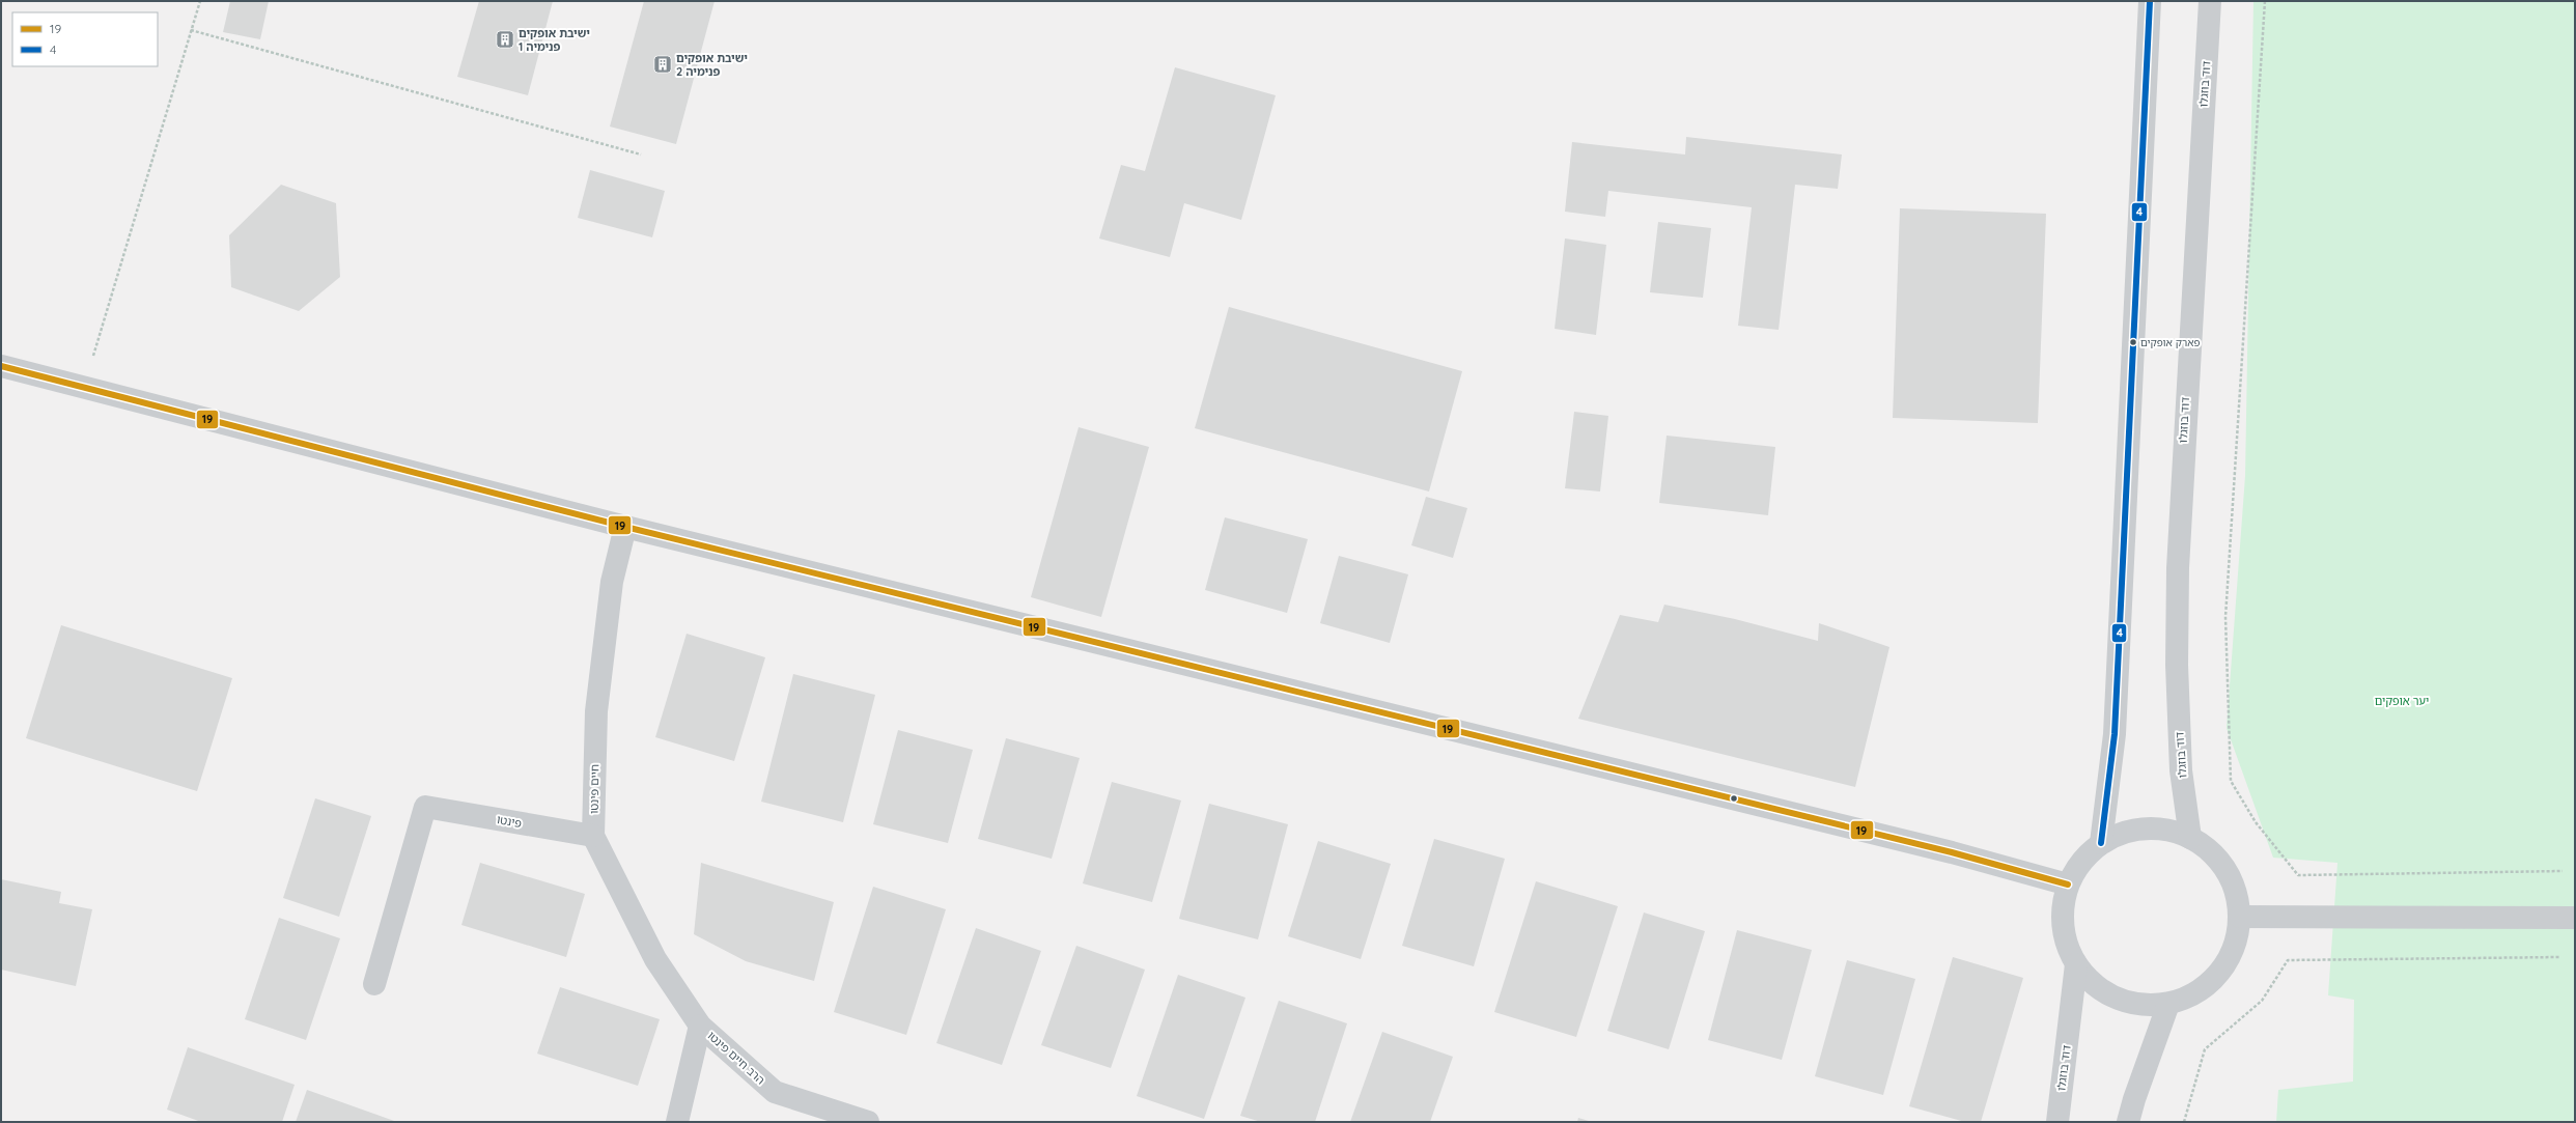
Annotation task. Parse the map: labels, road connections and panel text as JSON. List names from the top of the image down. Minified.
{"streets":{"street":["דוד בוזגלו","חיים פינטו","פינטו","הרב חיים פינטו"]},"crossings":[["חיים פינטו","פינטו"],["חיים פינטו","הרב חיים פינטו"]],"parks":["יער אופקים"],"places":{"building":["ישיבת אופקים פנימיה 1","ישיבת אופקים פנימיה 2"],"other":["פארק אופקים"]},"lines":["transit line 4","transit line 19"],"legend":["19","4"]}
